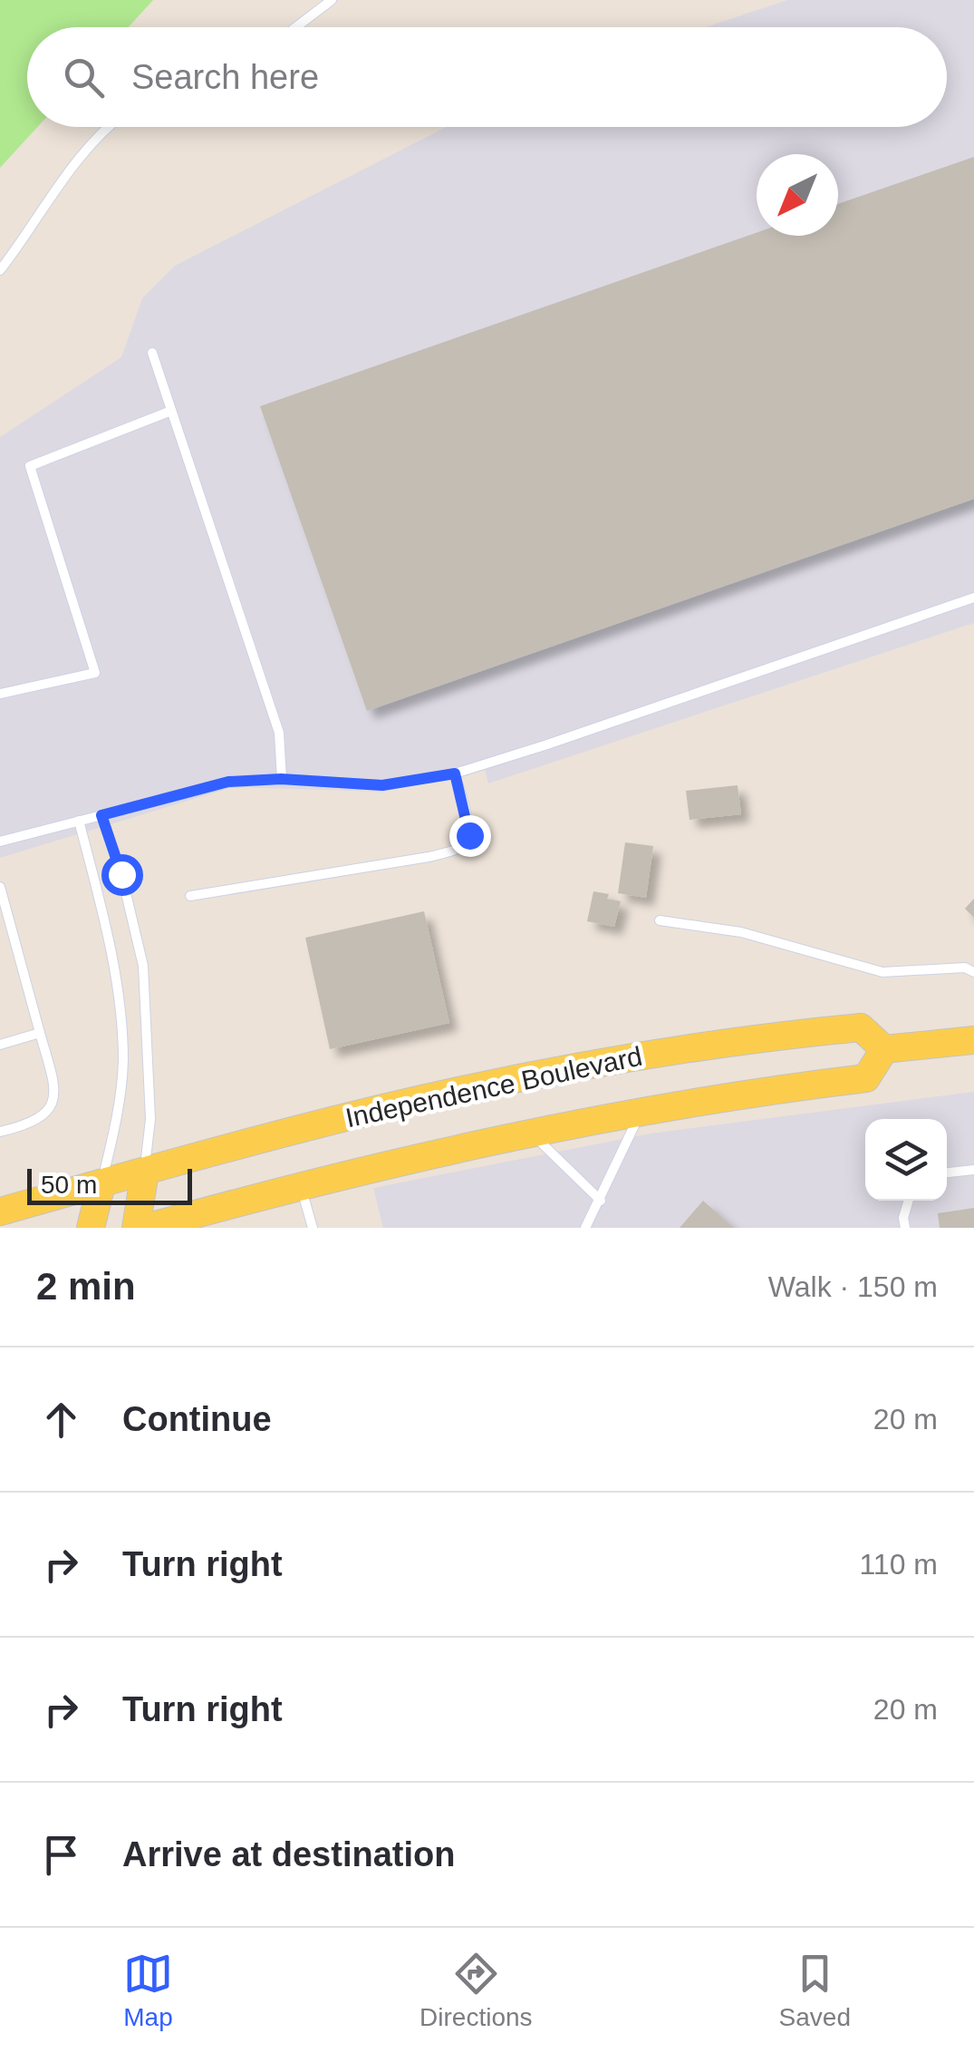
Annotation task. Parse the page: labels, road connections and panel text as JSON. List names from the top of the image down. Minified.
{"streets":{"main road":["Independence Boulevard"]},"scale_bar":"50 m","north":"bottom left","page":{"search":"Search here","scale":"50 m","heading":["2 min","Walk · 150 m"],"list":[["Continue","20 m"],["Turn right","110 m"],["Turn right","20 m"],"Arrive at destination"],"nav":["Map","Directions","Saved"]}}
